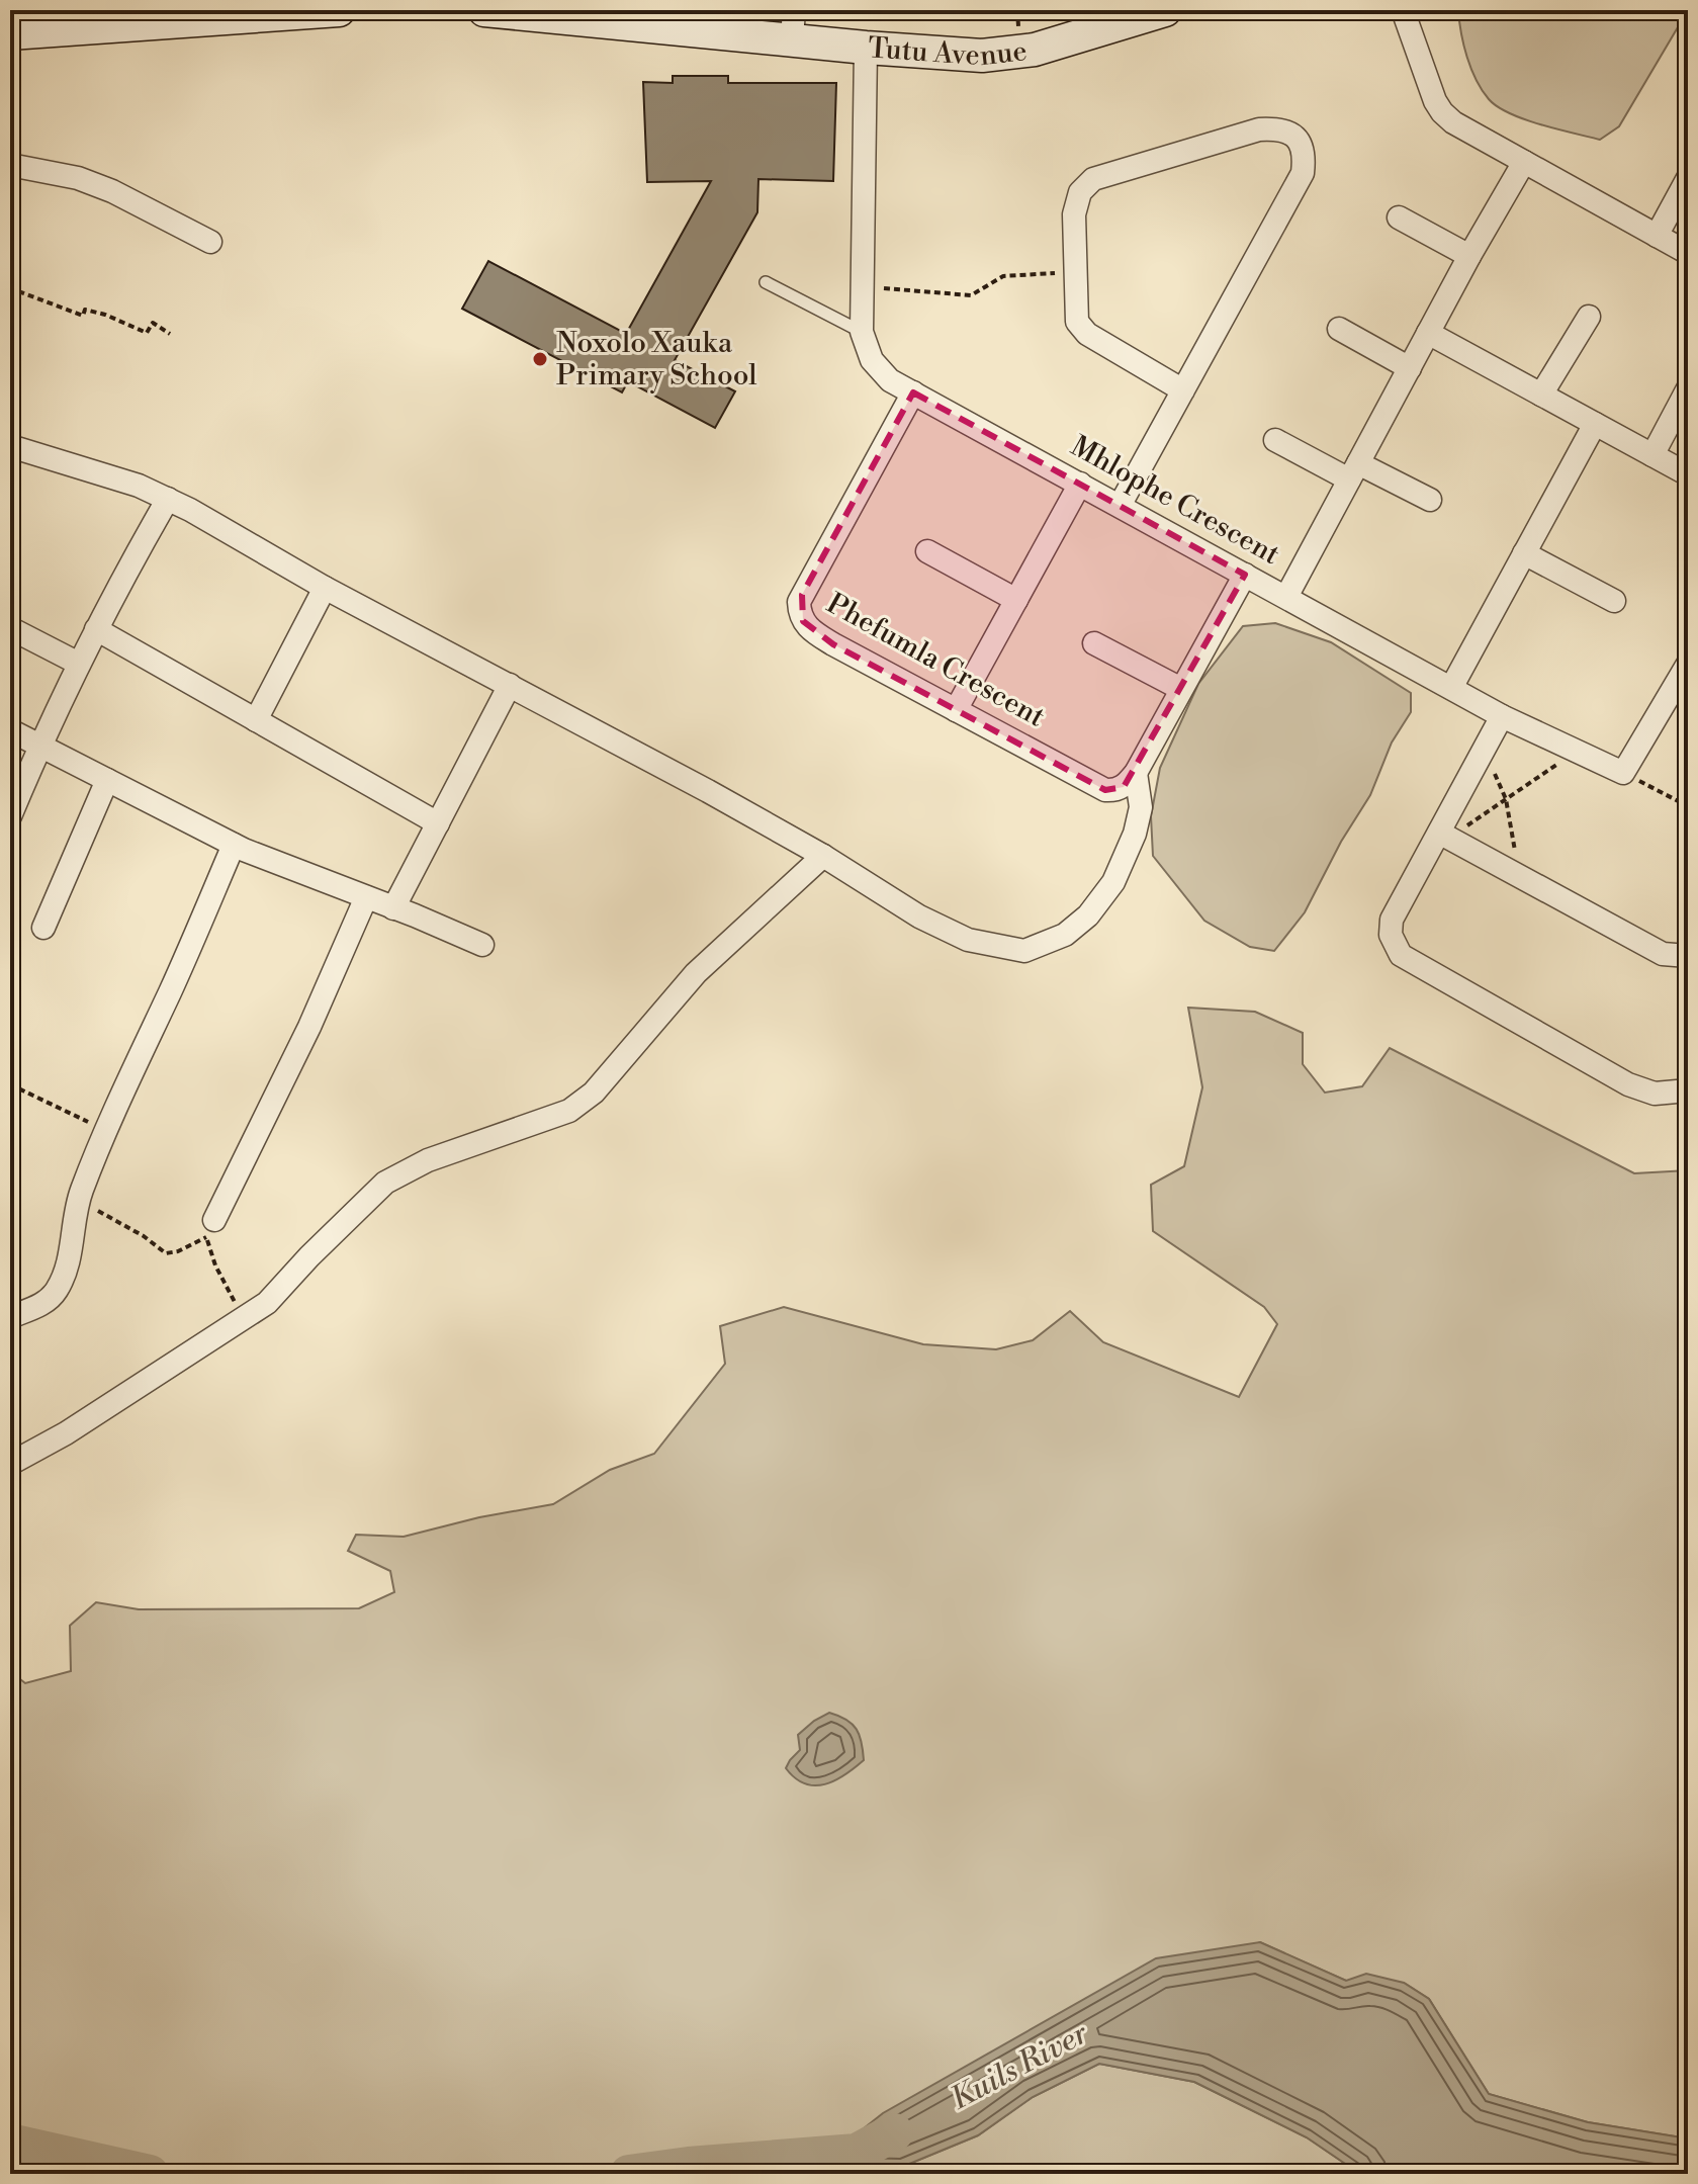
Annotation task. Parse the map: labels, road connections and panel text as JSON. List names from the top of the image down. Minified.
{"streets":{"street":["Tutu Avenue","Mhlophe Crescent","Phefumla Crescent"]},"crossings":[["Tutu Avenue","Mhlophe Crescent"],["Mhlophe Crescent","Phefumla Crescent"]],"water":["Kuils River"],"places":["Noxolo Xauka Primary School"]}
